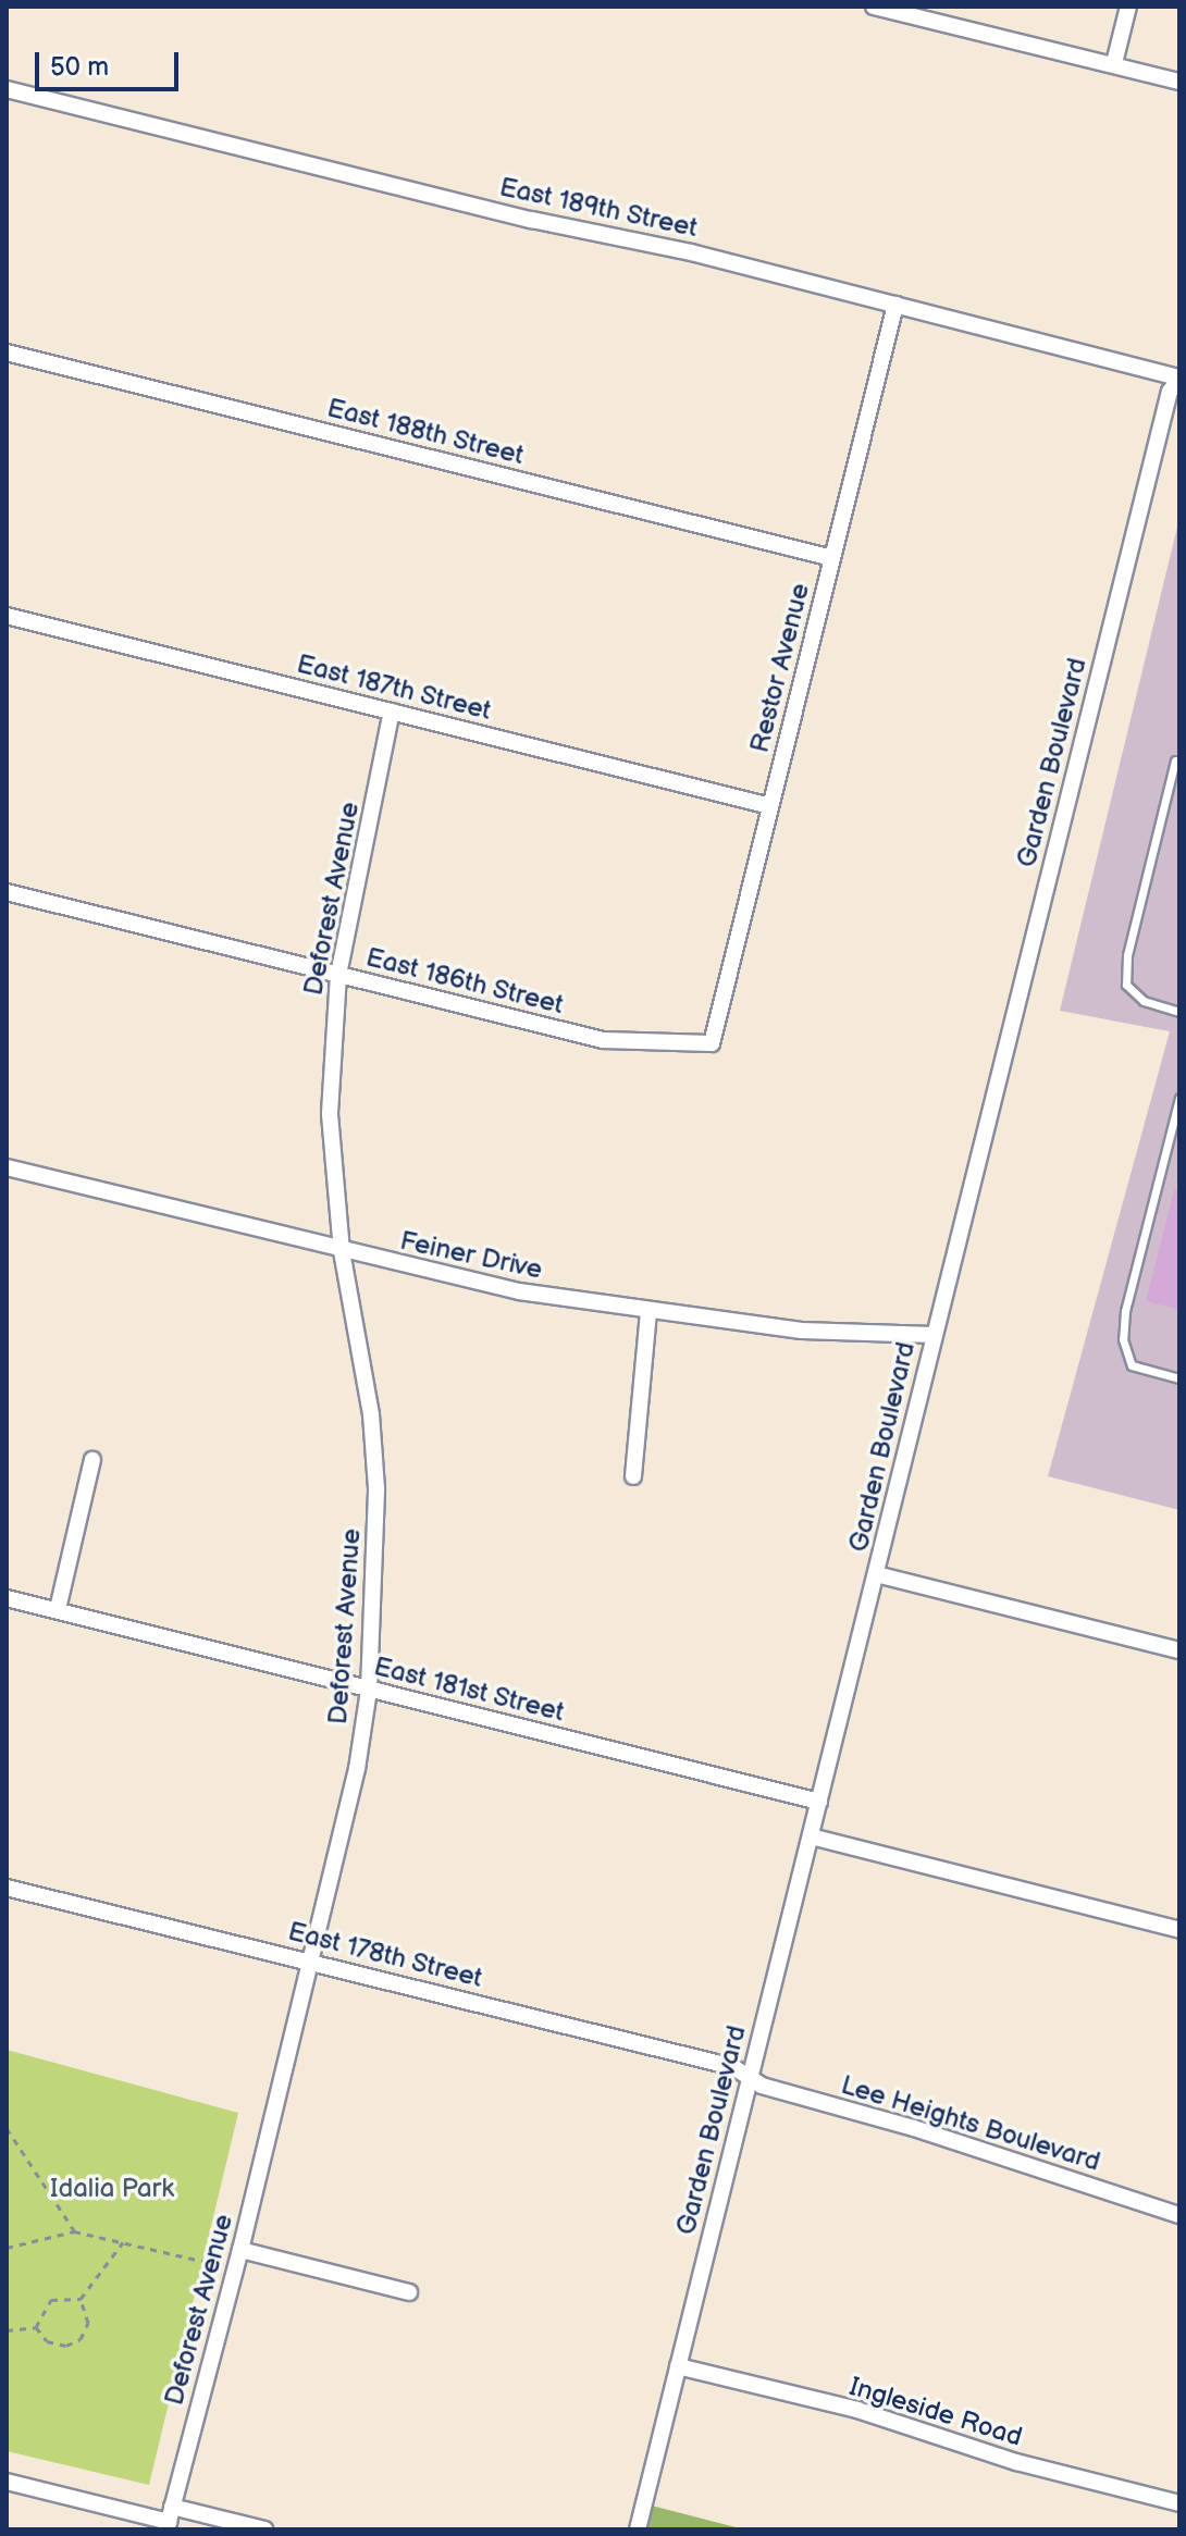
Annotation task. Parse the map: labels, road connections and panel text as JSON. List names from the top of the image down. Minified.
{"streets":{"street":["East 189th Street","East 188th Street","Restor Avenue","East 187th Street","Garden Boulevard","Deforest Avenue","East 186th Street","Feiner Drive","East 181st Street","East 178th Street","Lee Heights Boulevard","Ingleside Road"]},"crossings":[["East 189th Street","Restor Avenue"],["East 189th Street","Garden Boulevard"],["East 188th Street","Restor Avenue"],["Restor Avenue","East 187th Street"],["Restor Avenue","East 186th Street"],["East 187th Street","Deforest Avenue"],["Garden Boulevard","Feiner Drive"],["Garden Boulevard","East 181st Street"],["Garden Boulevard","East 178th Street"],["Garden Boulevard","Lee Heights Boulevard"],["Garden Boulevard","Ingleside Road"],["Deforest Avenue","East 186th Street"],["Deforest Avenue","Feiner Drive"],["Deforest Avenue","East 181st Street"],["Deforest Avenue","East 178th Street"],["East 178th Street","Lee Heights Boulevard"]],"parks":["Idalia Park"],"scale_bar":"50 m"}
